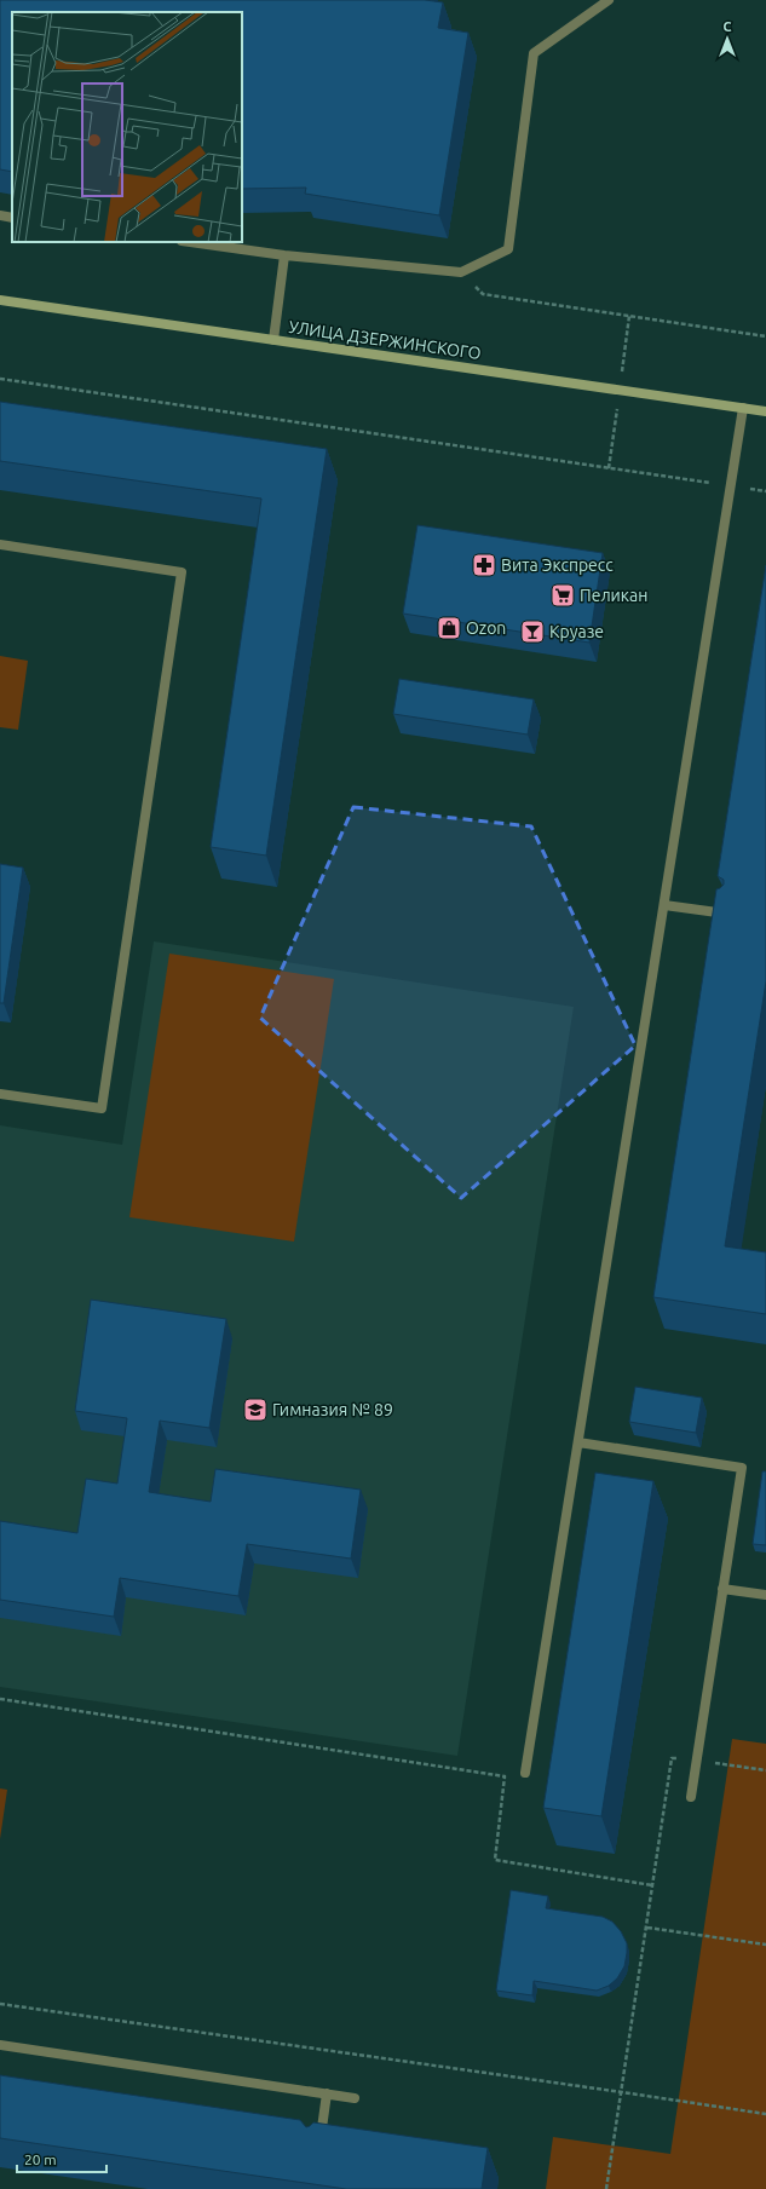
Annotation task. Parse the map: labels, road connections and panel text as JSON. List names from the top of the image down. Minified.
{"streets":{"main road":["УЛИЦА ДЗЕРЖИНСКОГО"]},"places":{"pharmacy":["Вита Экспресс"],"supermarket":["Пеликан"],"shop":["Ozon"],"bar":["Круазе"],"school or university":["Гимназия № 89"]},"scale_bar":"20 m","north":"top"}
